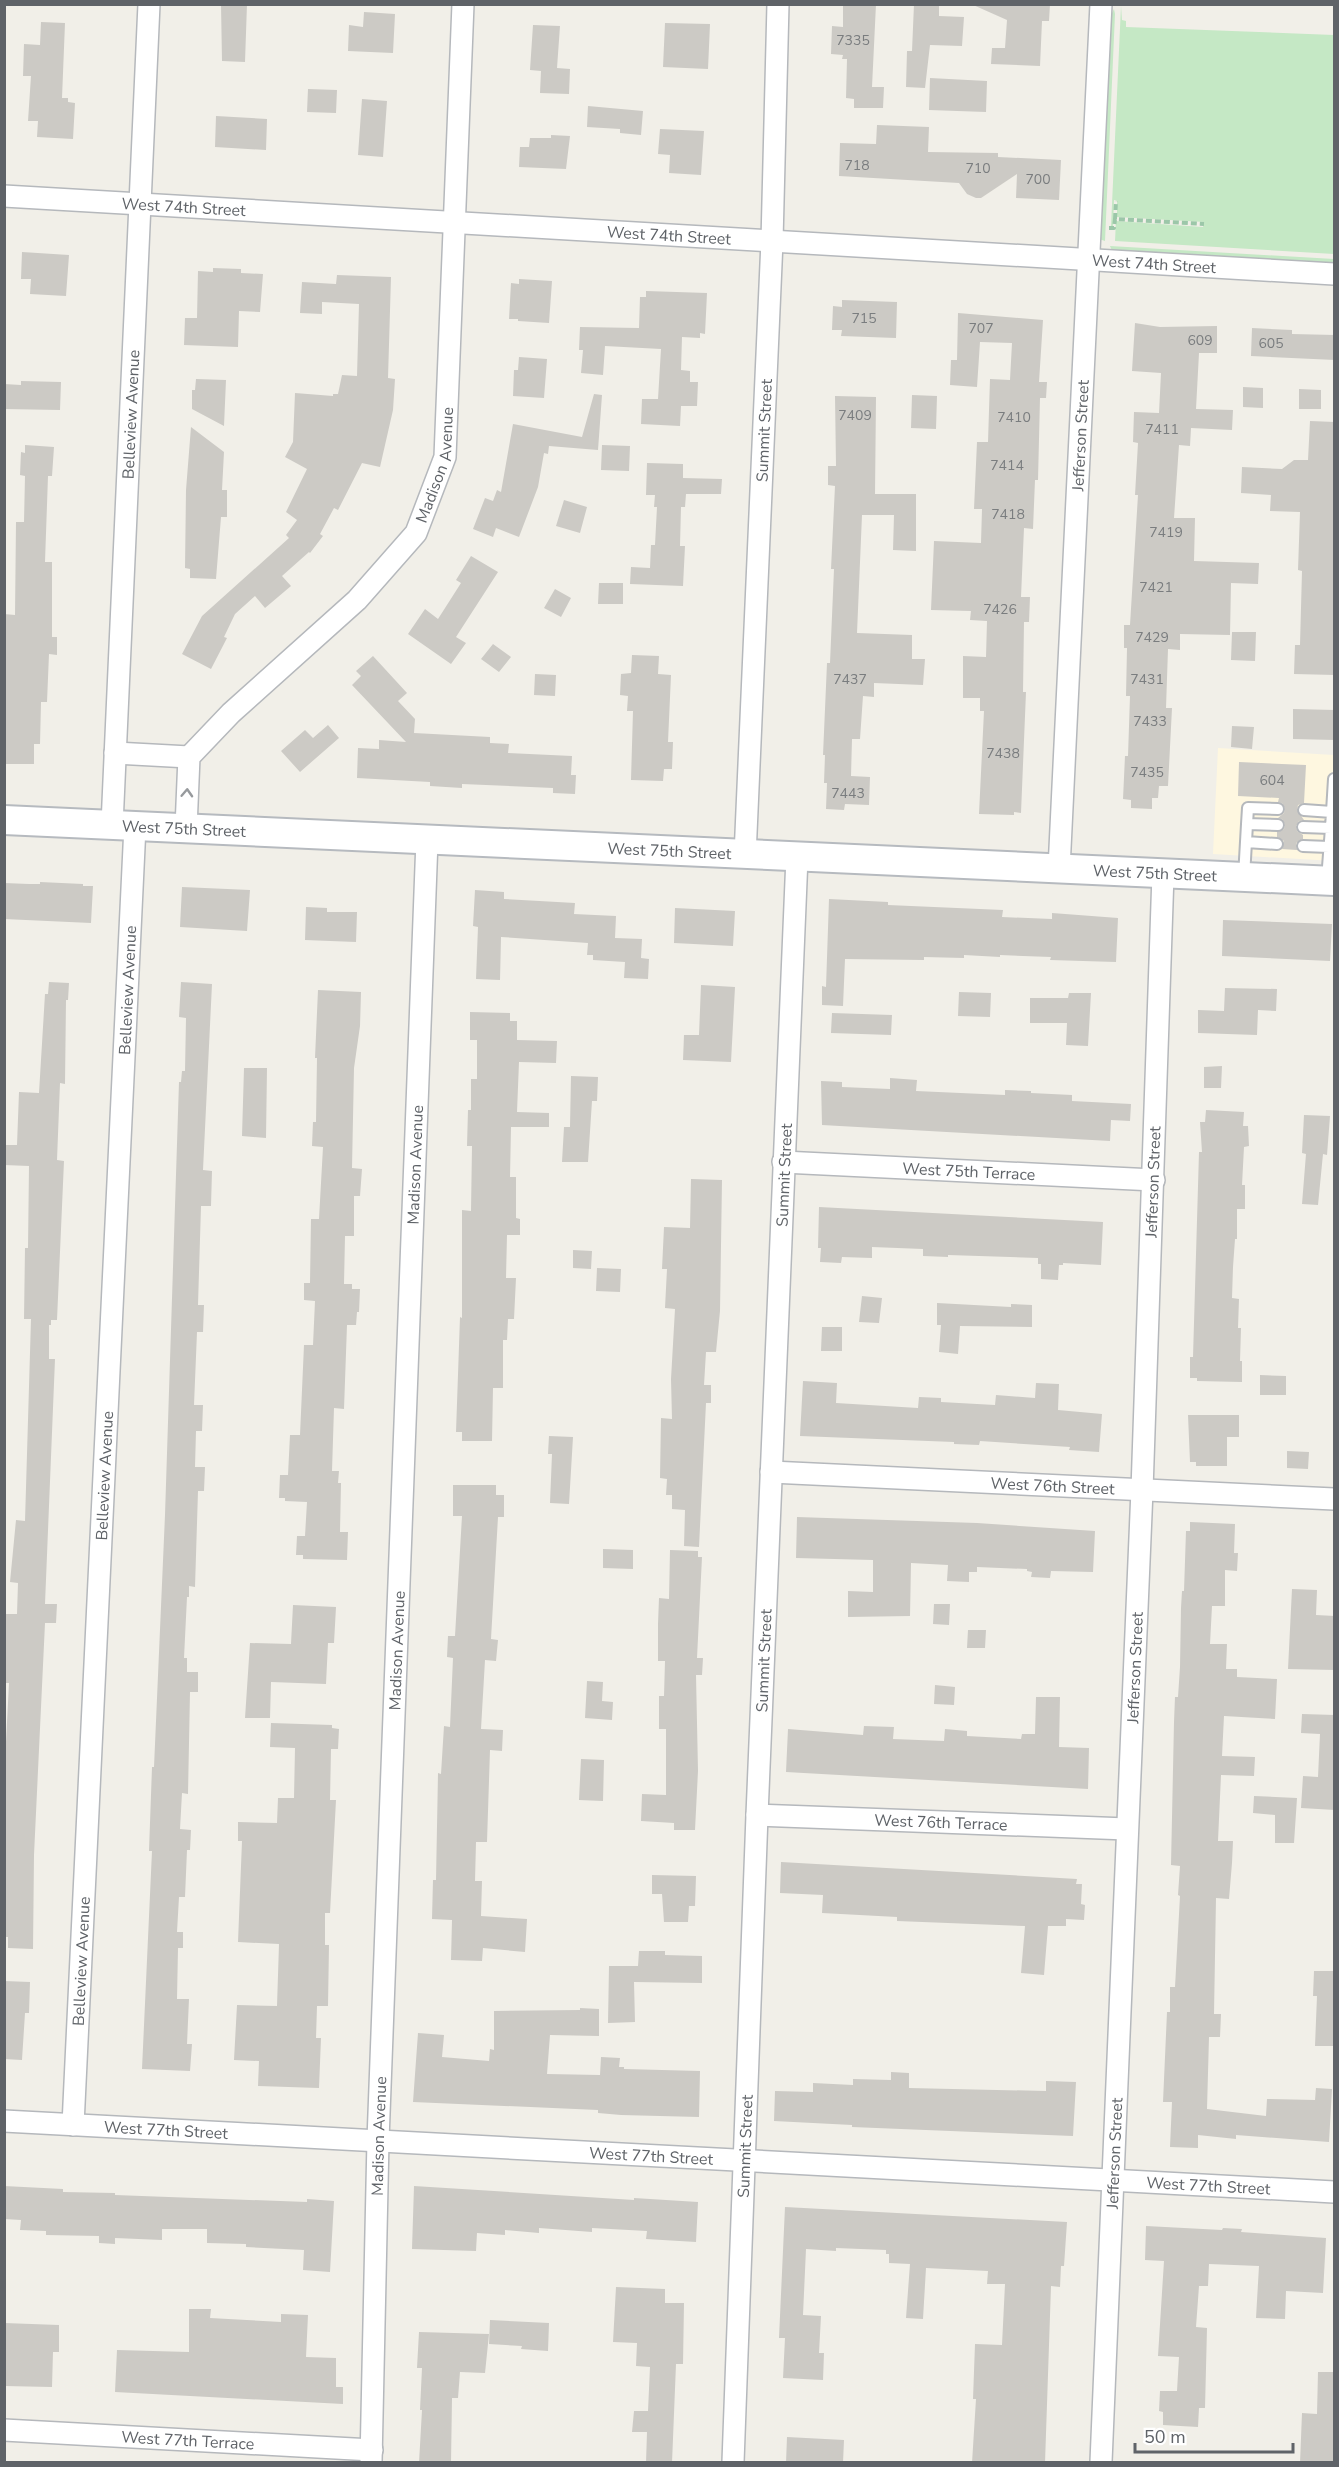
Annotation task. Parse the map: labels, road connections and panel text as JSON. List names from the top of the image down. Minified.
{"streets":{"main road":["West 75th Street"],"street":["West 74th Street","Belleview Avenue","Summit Street","Jefferson Street","Madison Avenue","West 75th Terrace","West 76th Street","West 76th Terrace","West 77th Street","West 77th Terrace"]},"crossings":[["West 74th Street","Belleview Avenue"],["West 74th Street","Summit Street"],["West 74th Street","Jefferson Street"],["West 74th Street","Madison Avenue"],["Belleview Avenue","West 75th Street"],["Belleview Avenue","West 77th Street"],["Summit Street","West 75th Street"],["Summit Street","West 75th Terrace"],["Summit Street","West 76th Street"],["Summit Street","West 76th Terrace"],["Summit Street","West 77th Street"],["Jefferson Street","West 75th Street"],["Jefferson Street","West 75th Terrace"],["Jefferson Street","West 76th Street"],["Jefferson Street","West 76th Terrace"],["Jefferson Street","West 77th Street"],["Madison Avenue","West 75th Street"],["Madison Avenue","West 77th Street"],["Madison Avenue","West 77th Terrace"]],"house_numbers":["7335","718","710","700","715","707","609","605","7409","7410","7411","7414","7418","7419","7421","7426","7429","7437","7431","7433","7438","7435","604","7443"],"scale_bar":"50 m"}
